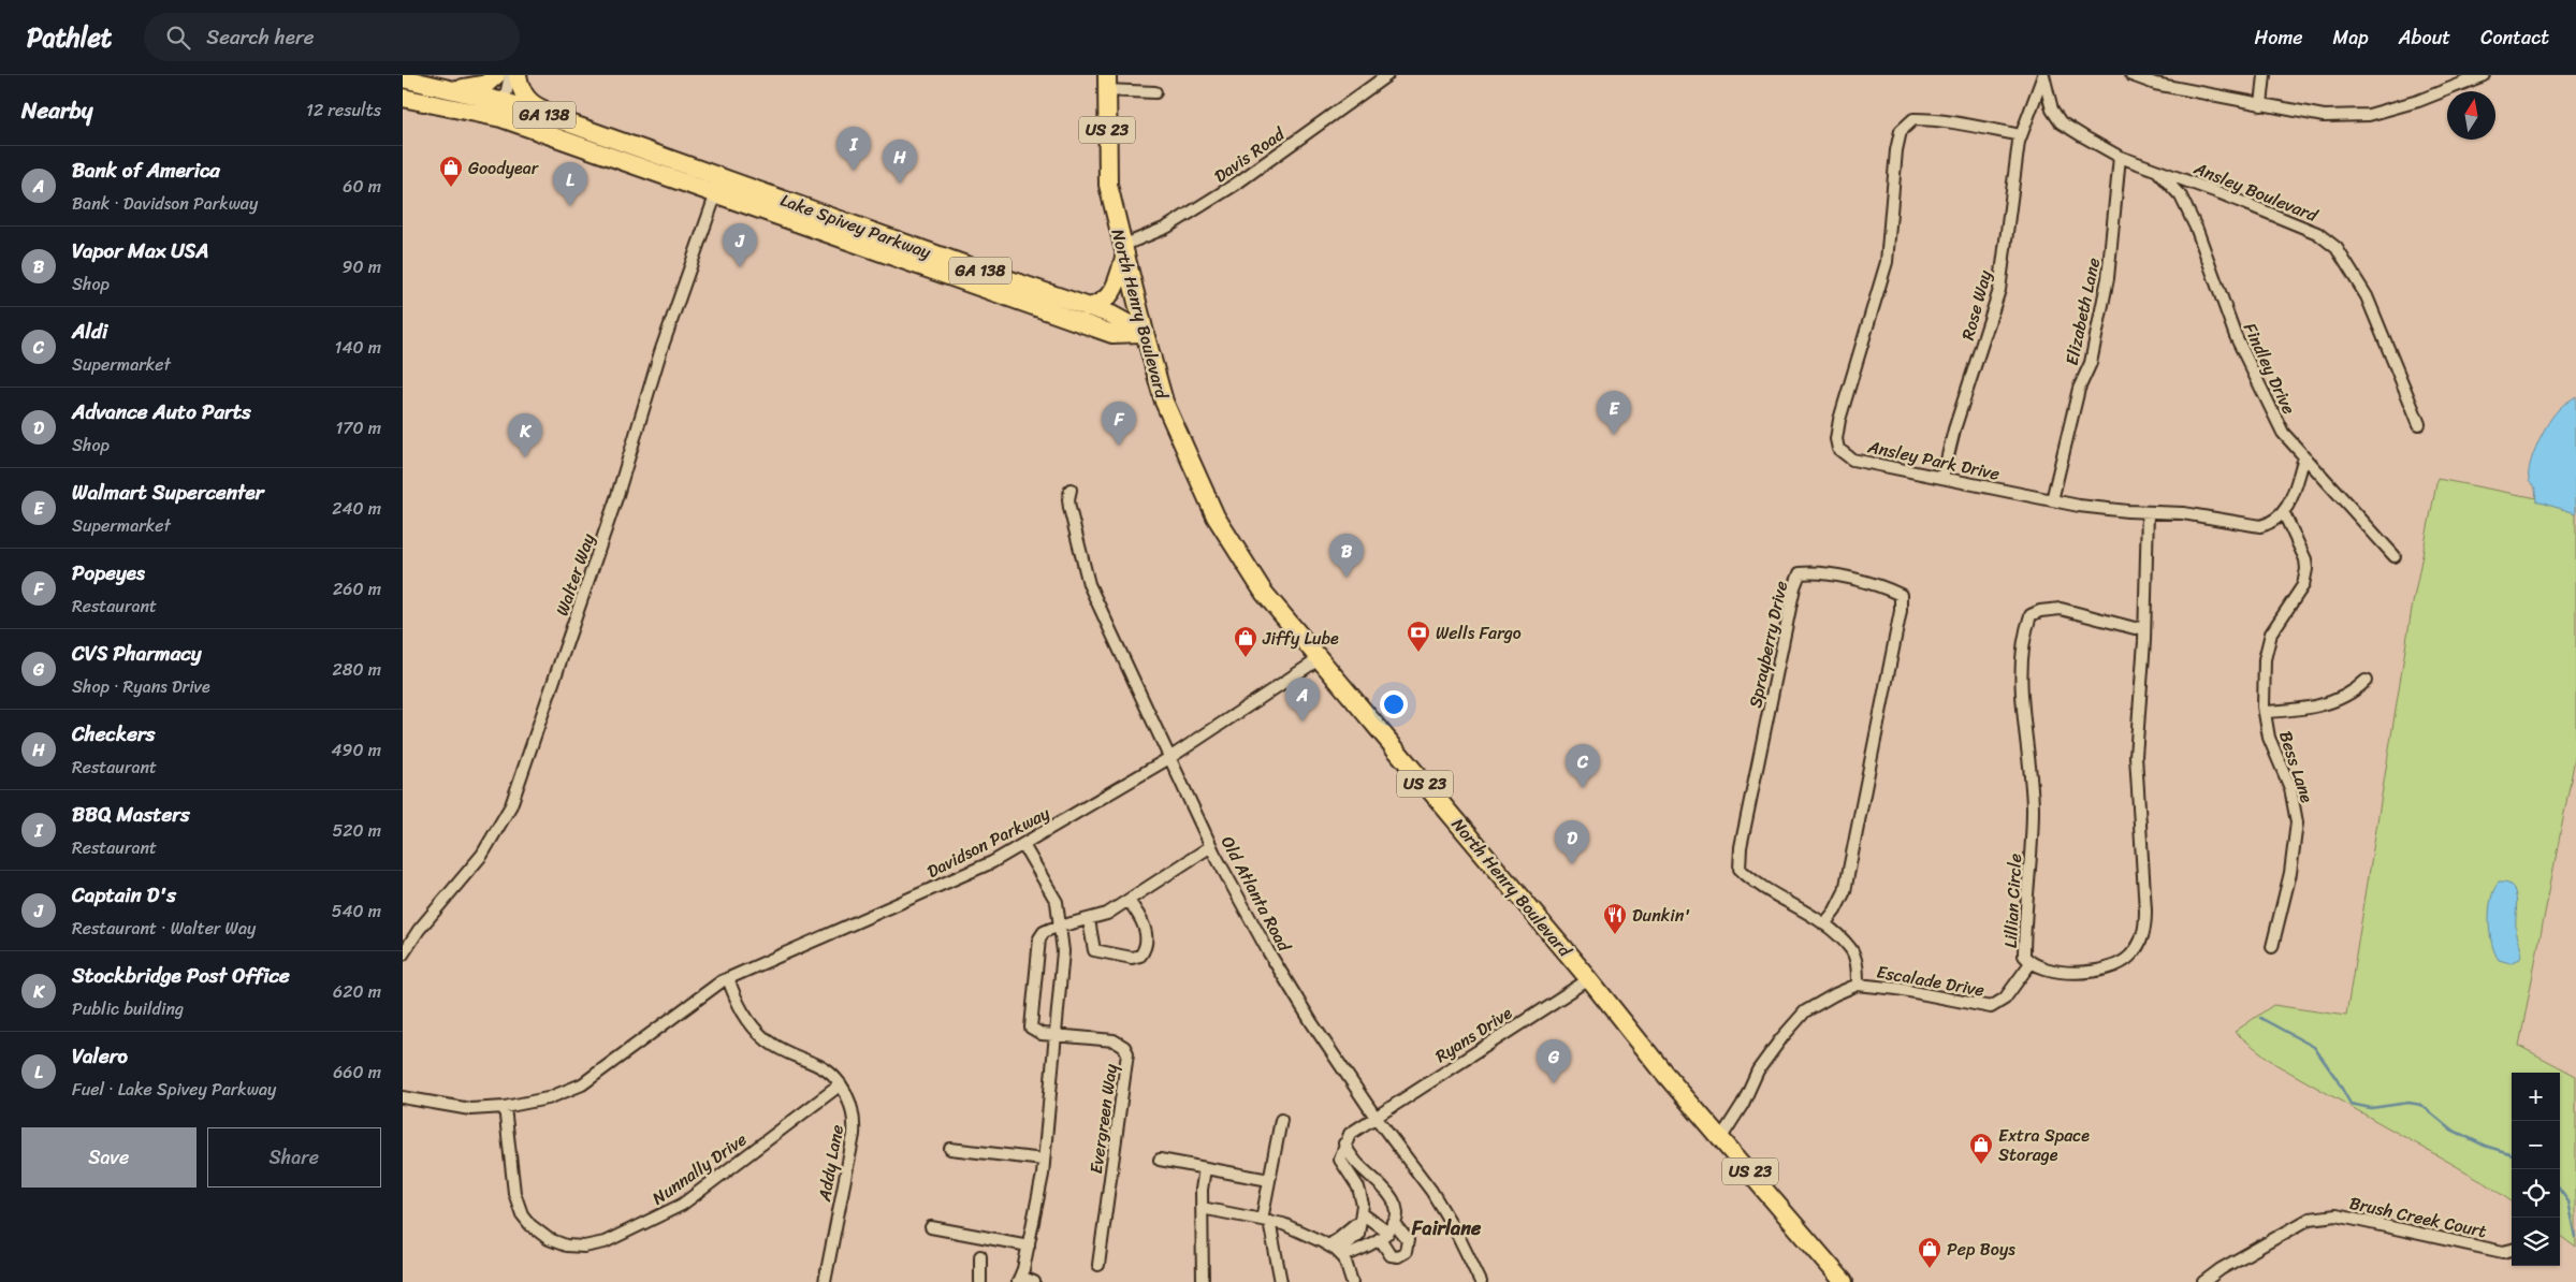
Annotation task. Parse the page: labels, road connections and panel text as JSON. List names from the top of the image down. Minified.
{"streets":{"main road":["GA 138","US 23","Lake Spivey Parkway","North Henry Boulevard"],"street":["Davis Road","Ansley Boulevard","Rose Way","Elizabeth Lane","Findley Drive","Ansley Park Drive","Walter Way","Sprayberry Drive","Bess Lane","Davidson Parkway","Old Atlanta Road","Lillian Circle","Escalade Drive","Ryans Drive","Evergreen Way","Addy Lane","Nunnally Drive","Brush Creek Court"]},"crossings":[["Davis Road","North Henry Boulevard"],["Ansley Boulevard","Rose Way"],["Ansley Boulevard","Elizabeth Lane"],["Ansley Boulevard","Findley Drive"],["Ansley Boulevard","Ansley Park Drive"],["Lake Spivey Parkway","North Henry Boulevard"],["Lake Spivey Parkway","Walter Way"],["Rose Way","Ansley Park Drive"],["Elizabeth Lane","Ansley Park Drive"],["North Henry Boulevard","Davidson Parkway"],["North Henry Boulevard","Escalade Drive"],["North Henry Boulevard","Ryans Drive"],["Ansley Park Drive","Bess Lane"],["Ansley Park Drive","Lillian Circle"],["Sprayberry Drive","Escalade Drive"],["Davidson Parkway","Old Atlanta Road"],["Davidson Parkway","Addy Lane"],["Davidson Parkway","Nunnally Drive"],["Old Atlanta Road","Ryans Drive"],["Old Atlanta Road","Evergreen Way"],["Lillian Circle","Escalade Drive"],["Addy Lane","Nunnally Drive"]],"districts":["Fairlane"],"places":{"shop":["Goodyear","Jiffy Lube","Extra Space Storage","Pep Boys"],"bank":["Wells Fargo"],"restaurant":["Dunkin'"]},"north":"top","page":{"header":"Pathlet","search":"Search here","nav":["Home","Map","About","Contact"],"heading":["Nearby","12 results"],"pins":["I","H","L","J","E","F","K","B","A","C","D","G"],"list":[{"mark":"A","name":"Bank of America","note":"Bank · Davidson Parkway","value":"60 m"},{"mark":"B","name":"Vapor Max USA","note":"Shop","value":"90 m"},{"mark":"C","name":"Aldi","note":"Supermarket","value":"140 m"},{"mark":"D","name":"Advance Auto Parts","note":"Shop","value":"170 m"},{"mark":"E","name":"Walmart Supercenter","note":"Supermarket","value":"240 m"},{"mark":"F","name":"Popeyes","note":"Restaurant","value":"260 m"},{"mark":"G","name":"CVS Pharmacy","note":"Shop · Ryans Drive","value":"280 m"},{"mark":"H","name":"Checkers","note":"Restaurant","value":"490 m"},{"mark":"I","name":"BBQ Masters","note":"Restaurant","value":"520 m"},{"mark":"J","name":"Captain D's","note":"Restaurant · Walter Way","value":"540 m"},{"mark":"K","name":"Stockbridge Post Office","note":"Public building","value":"620 m"},{"mark":"L","name":"Valero","note":"Fuel · Lake Spivey Parkway","value":"660 m"}],"map_buttons":["+","−"],"buttons":["Save","Share"]}}
